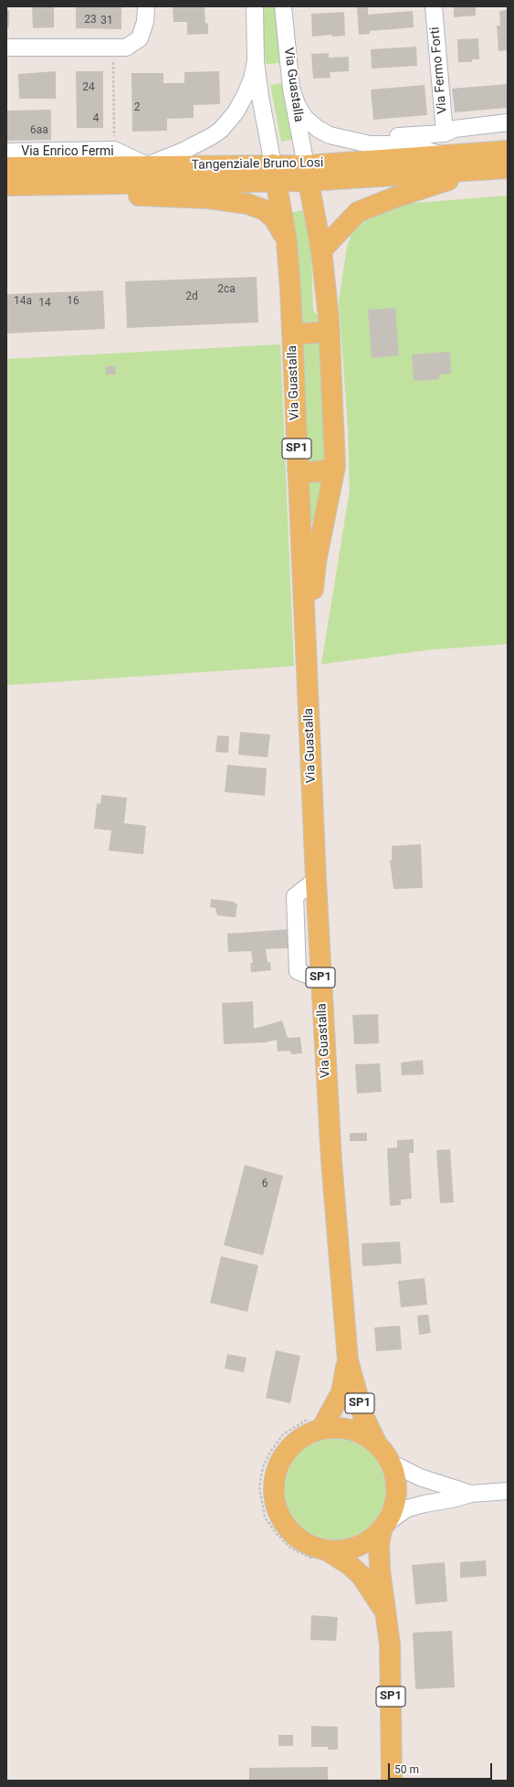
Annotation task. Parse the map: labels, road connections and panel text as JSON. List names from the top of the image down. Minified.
{"streets":{"main road":["Via Guastalla","Tangenziale Bruno Losi","SP1"],"street":["Via Fermo Forti","Via Enrico Fermi"]},"crossings":[["Via Guastalla","Tangenziale Bruno Losi"],["Via Guastalla","SP1"],["Via Enrico Fermi","Tangenziale Bruno Losi"]],"house_numbers":["23","31","24","2","4","6aa","2ca","2d","14a","16","14","6"],"scale_bar":"50 m"}
